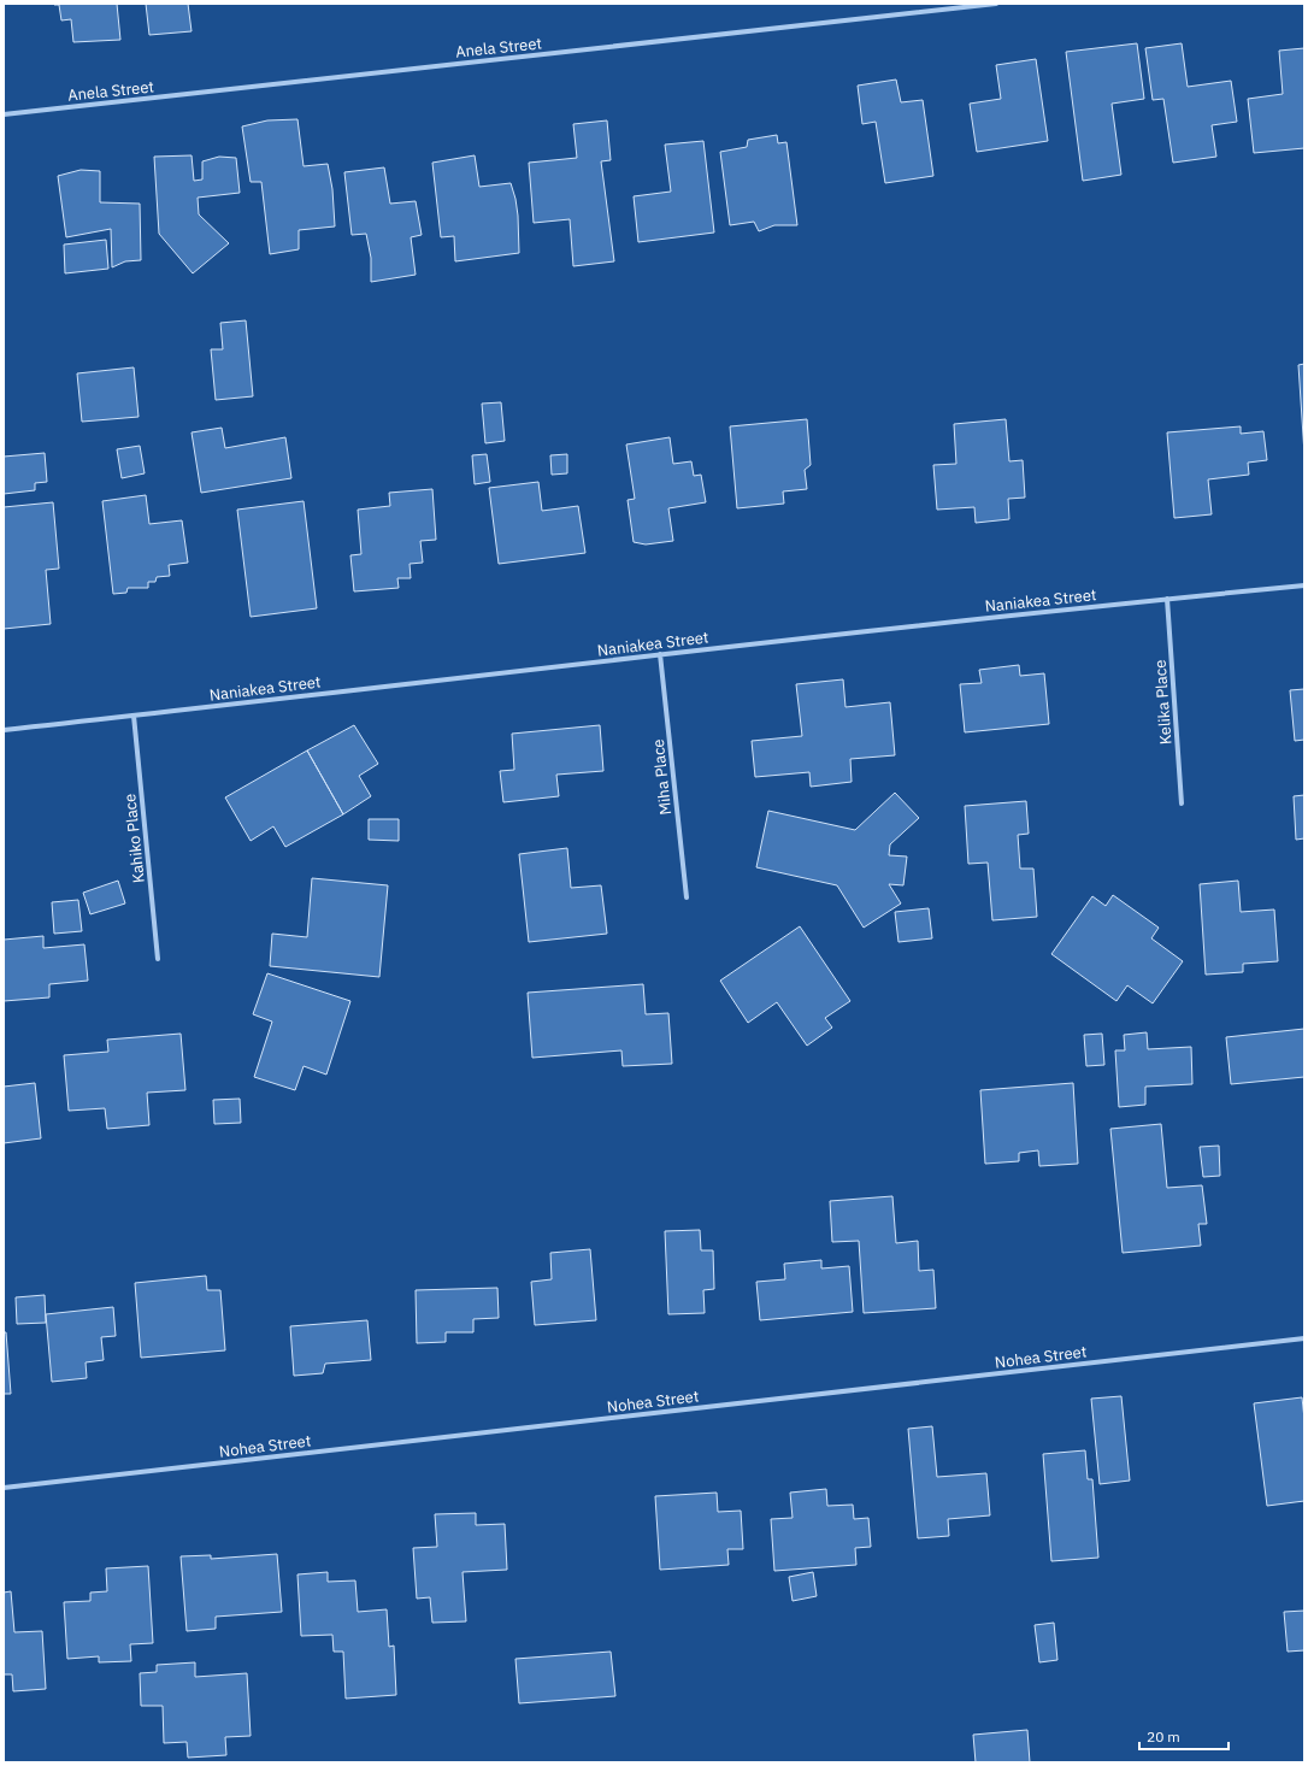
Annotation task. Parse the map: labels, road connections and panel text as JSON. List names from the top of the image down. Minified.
{"streets":{"street":["Anela Street","Naniakea Street","Kelika Place","Miha Place","Kahiko Place","Nohea Street"]},"crossings":[["Naniakea Street","Kelika Place"],["Naniakea Street","Miha Place"],["Naniakea Street","Kahiko Place"]],"scale_bar":"20 m"}
